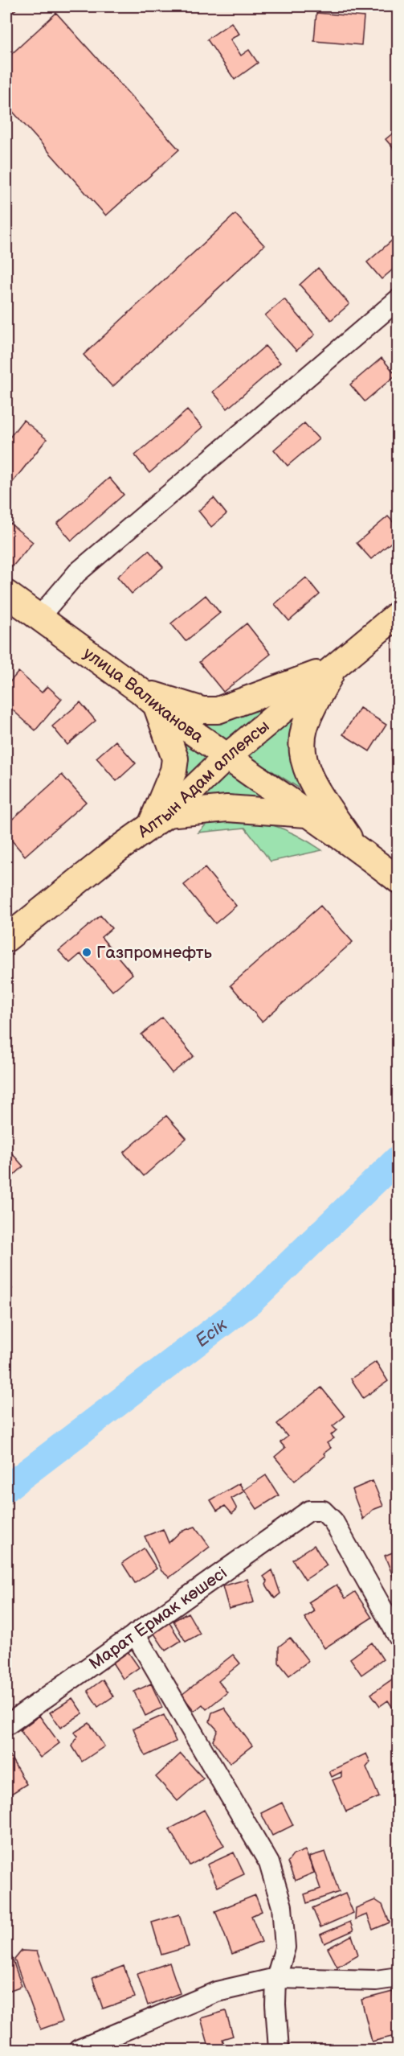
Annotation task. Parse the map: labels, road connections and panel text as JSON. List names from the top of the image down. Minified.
{"streets":{"main road":["улица Валиханова","Алтын Адам аллеясы"],"street":["Марат Ермак көшесі"]},"crossings":[["улица Валиханова","Алтын Адам аллеясы"]],"water":["Есік"],"places":["Газпромнефть"]}
